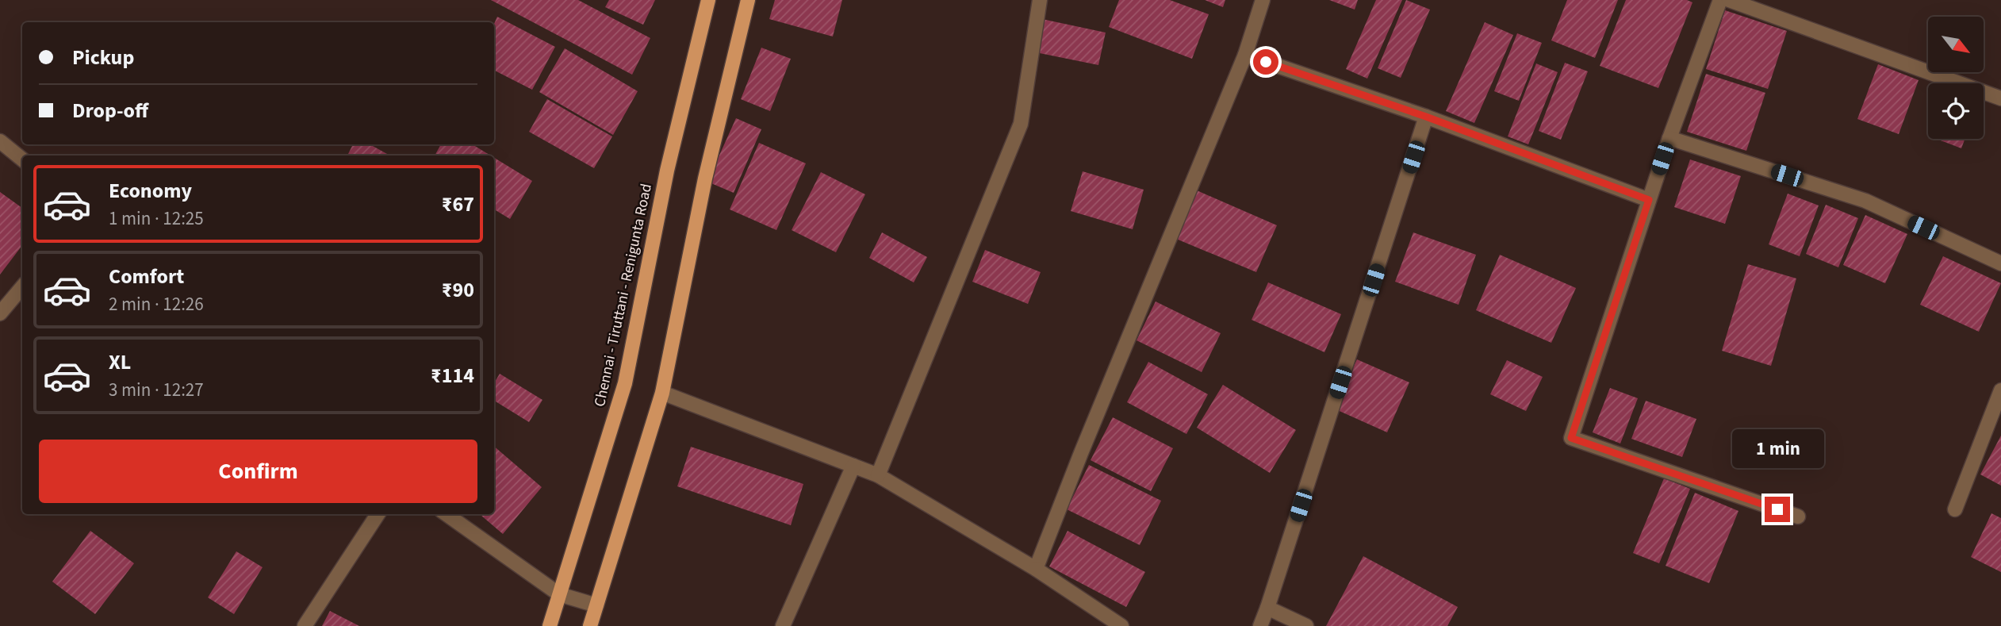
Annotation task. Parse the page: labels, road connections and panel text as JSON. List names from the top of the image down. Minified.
{"streets":{"main road":["Chennai - Tiruttani - Renigunta Road"]},"north":"bottom right","page":{"banner":["Pickup","Drop-off"],"list":[{"name":"Economy","note":"1 min · 12:25","value":"₹67"},{"name":"Comfort","note":"2 min · 12:26","value":"₹90"},{"name":"XL","note":"3 min · 12:27","value":"₹114"}],"buttons":"Confirm","bubble":"1 min"}}
